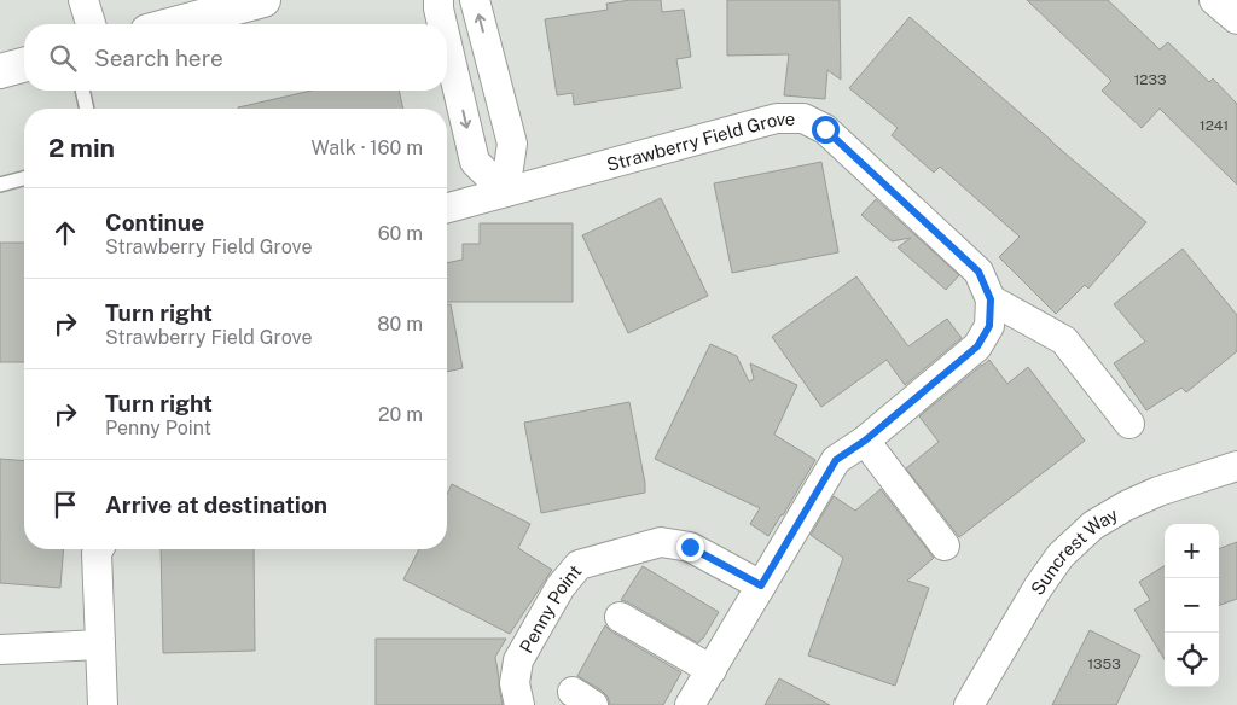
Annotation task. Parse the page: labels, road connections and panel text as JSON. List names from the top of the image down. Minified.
{"streets":{"street":["Strawberry Field Grove","Suncrest Way","Penny Point"]},"crossings":[["Strawberry Field Grove","Penny Point"]],"house_numbers":["1233","1241","1353"],"page":{"search":"Search here","heading":["2 min","Walk · 160 m"],"list":[["Continue","Strawberry Field Grove","60 m"],["Turn right","Strawberry Field Grove","80 m"],["Turn right","Penny Point","20 m"],"Arrive at destination"],"map_buttons":["+","−"]}}
